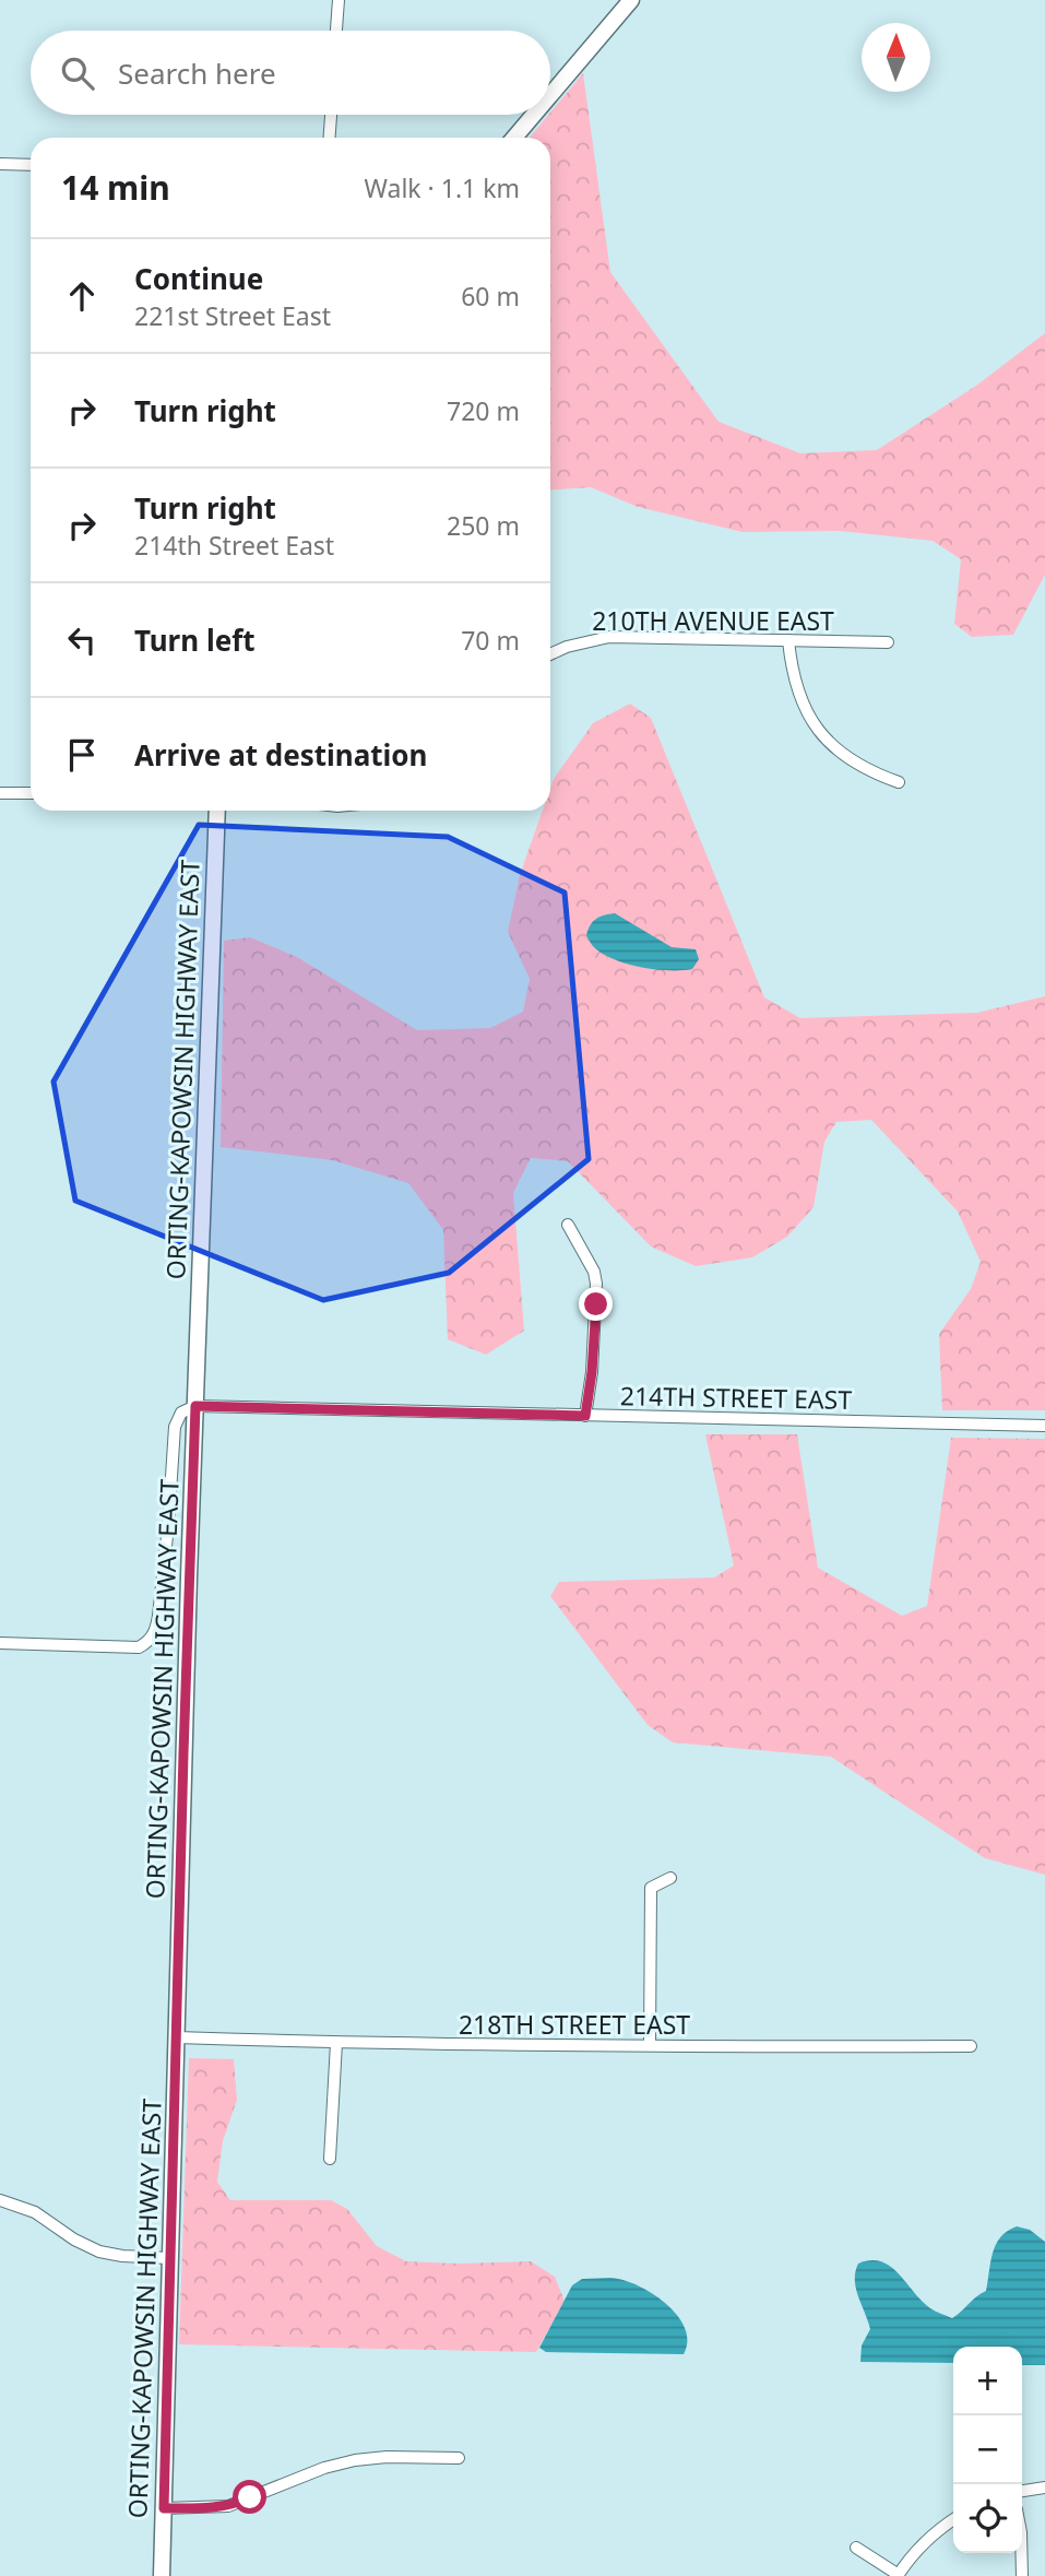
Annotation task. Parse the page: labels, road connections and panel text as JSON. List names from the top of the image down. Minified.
{"streets":{"main road":["ORTING-KAPOWSIN HIGHWAY EAST"],"street":["210TH AVENUE EAST","214TH STREET EAST","218TH STREET EAST"]},"crossings":[["ORTING-KAPOWSIN HIGHWAY EAST","214TH STREET EAST"],["ORTING-KAPOWSIN HIGHWAY EAST","218TH STREET EAST"]],"north":"top","page":{"search":"Search here","heading":["14 min","Walk · 1.1 km"],"list":[["Continue","221st Street East","60 m"],["Turn right","720 m"],["Turn right","214th Street East","250 m"],["Turn left","70 m"],"Arrive at destination"],"map_buttons":["+","−"]}}
